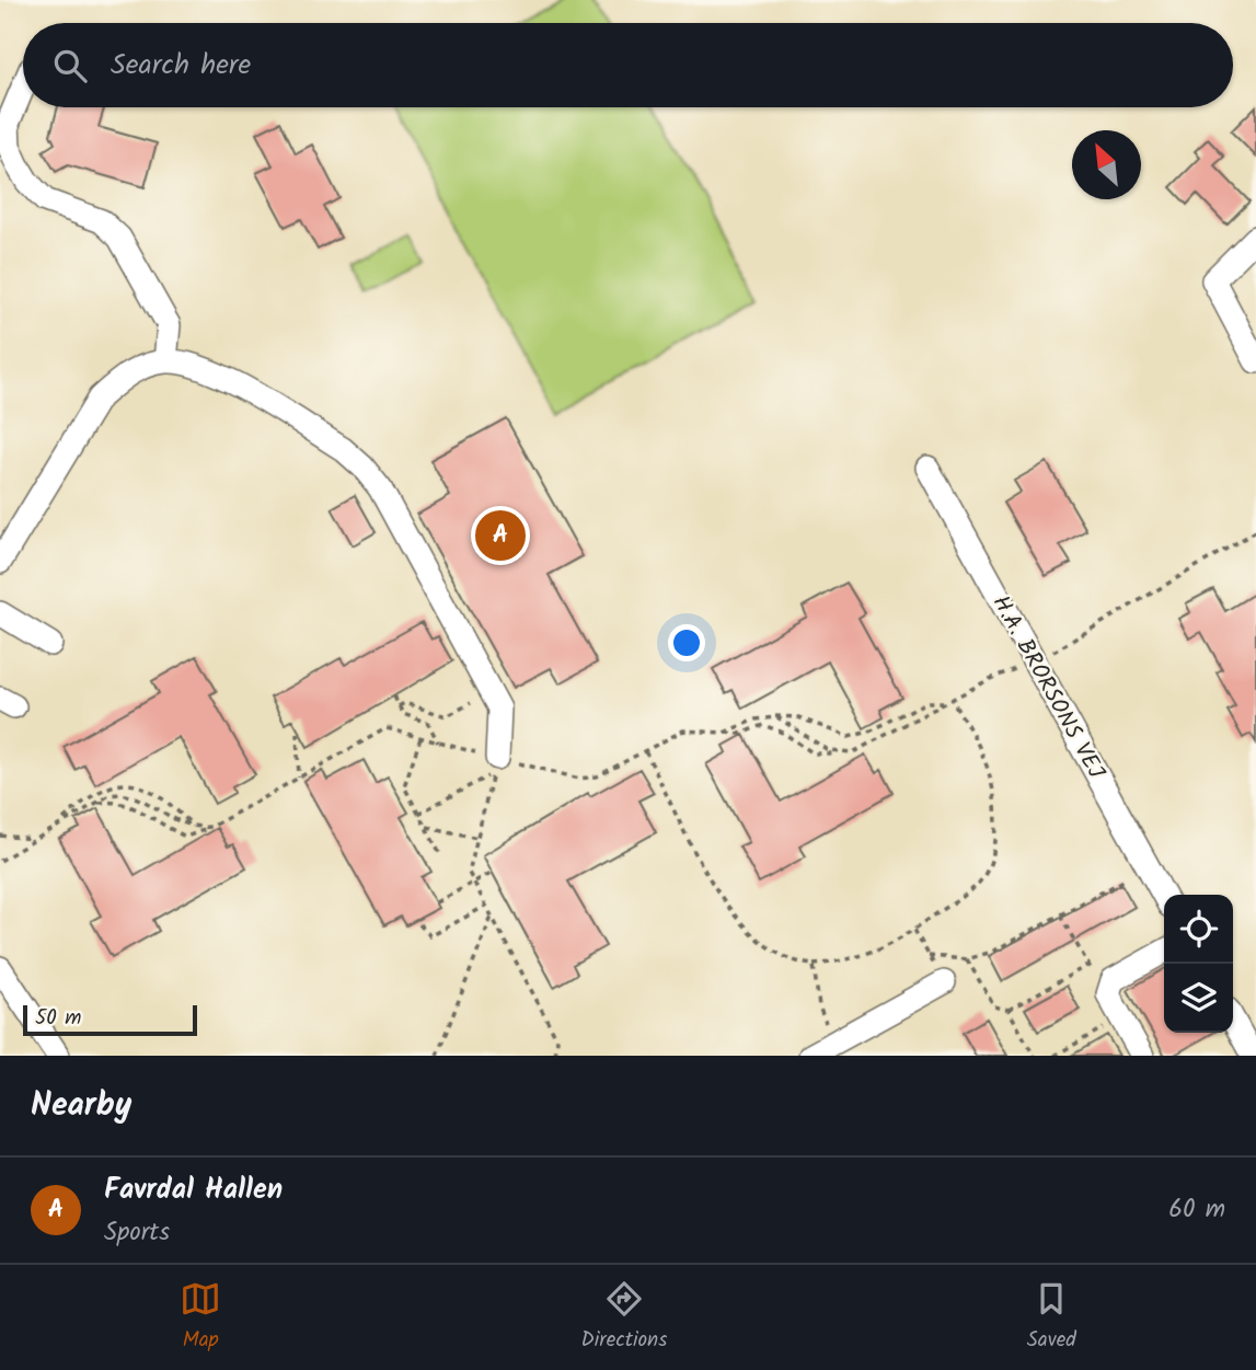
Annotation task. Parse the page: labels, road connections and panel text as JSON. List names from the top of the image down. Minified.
{"streets":{"street":["H.A. BRORSONS VEJ"]},"scale_bar":"50 m","north":"top left","page":{"search":"Search here","pins":"A","scale":"50 m","heading":"Nearby","list":[{"mark":"A","name":"Favrdal Hallen","note":"Sports","value":"60 m"}],"nav":["Map","Directions","Saved"]}}
